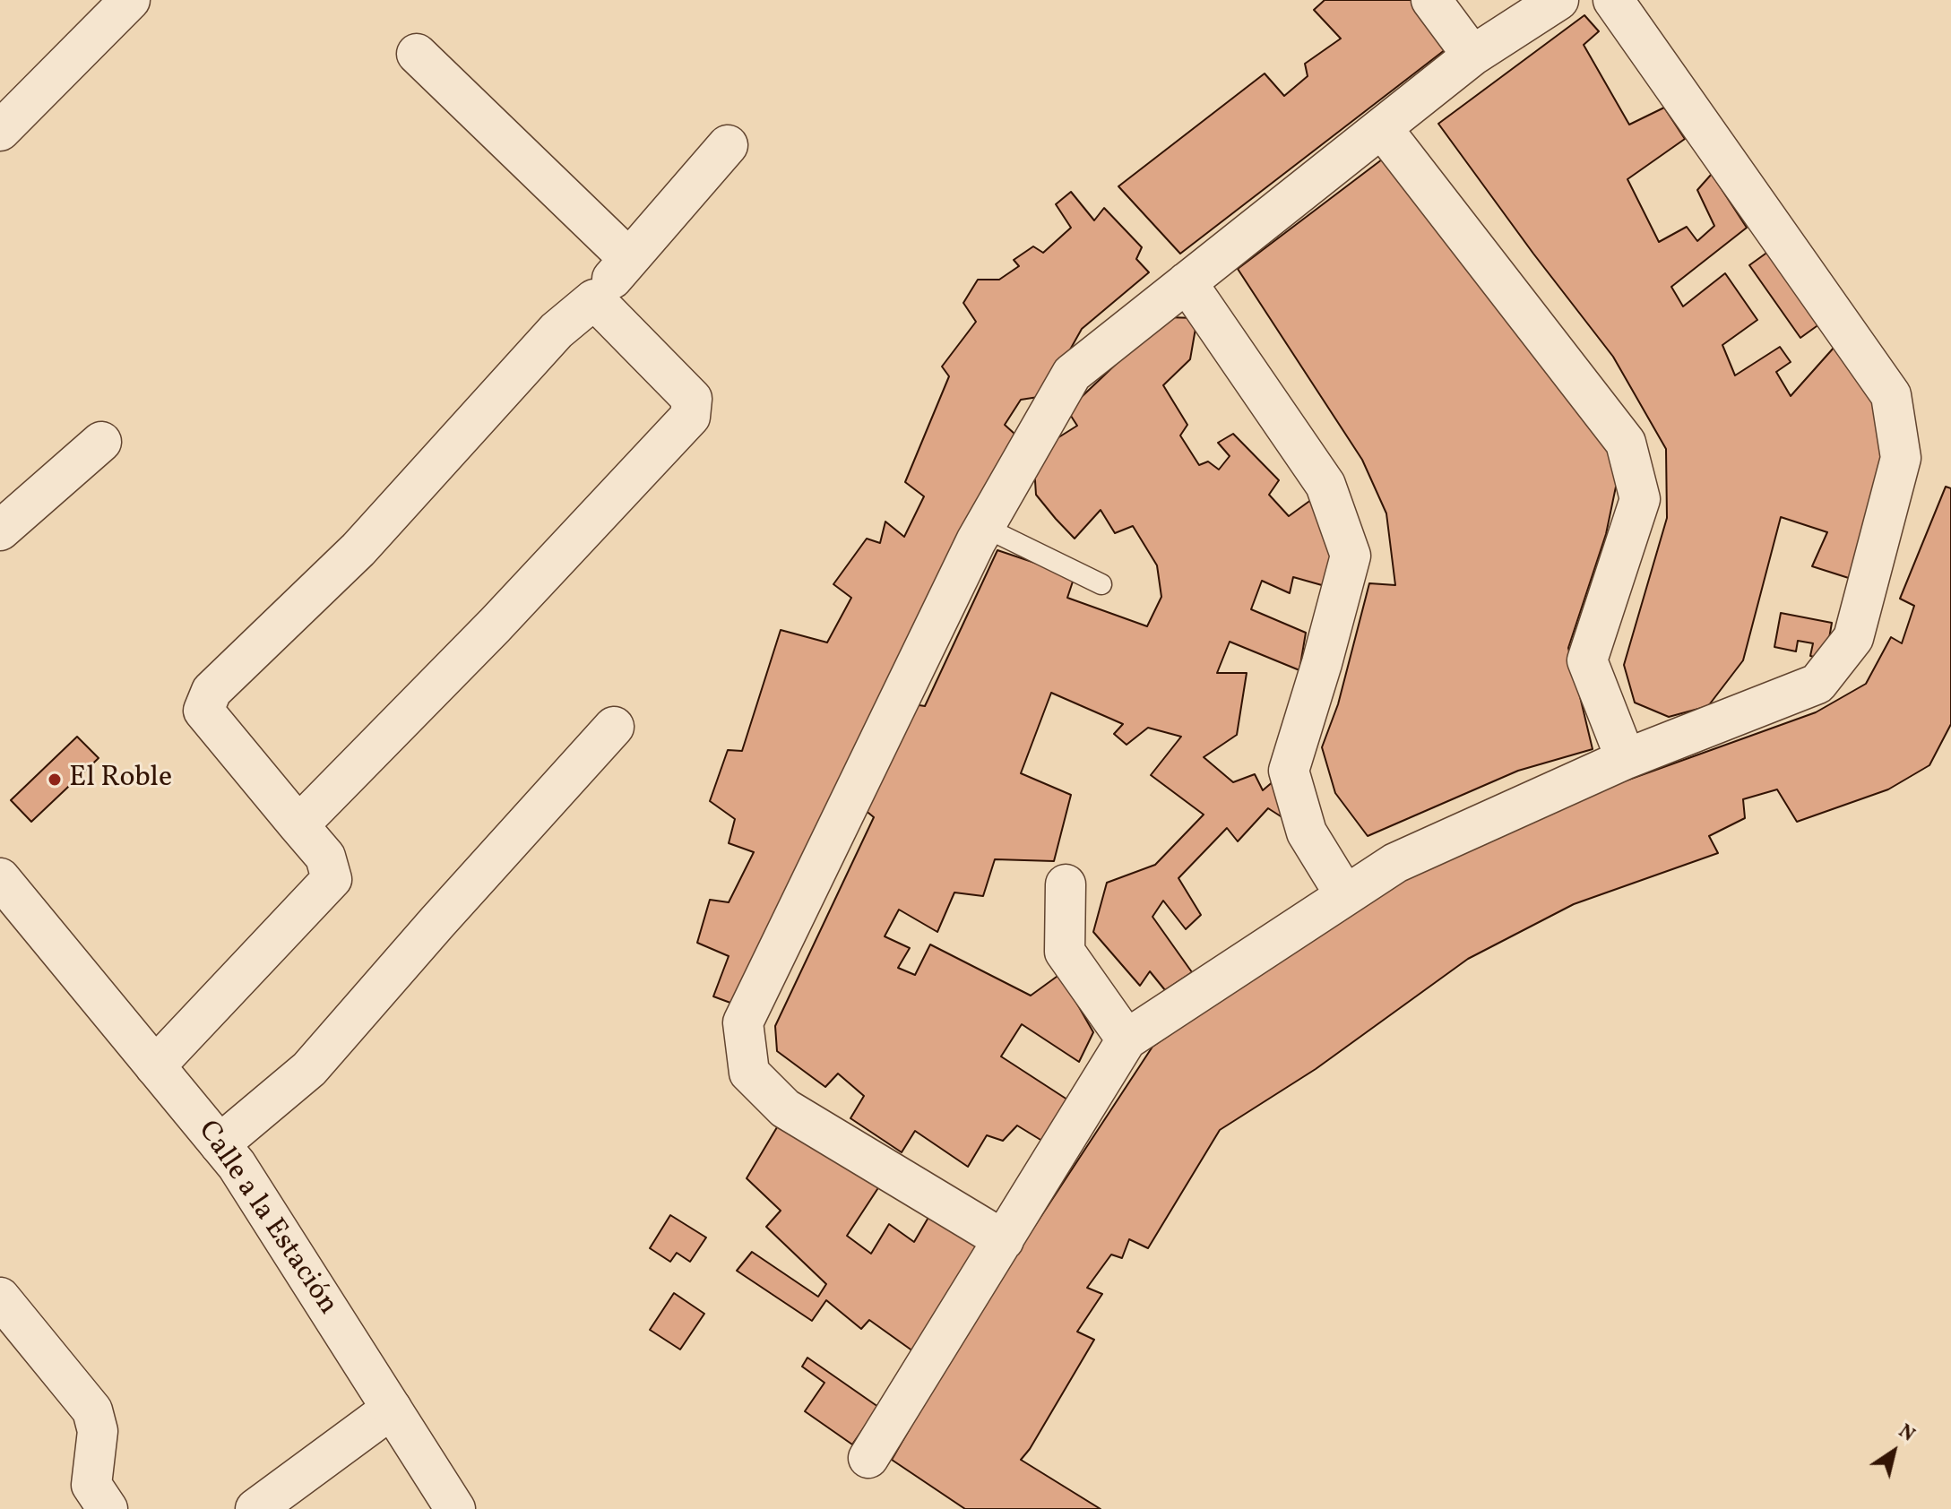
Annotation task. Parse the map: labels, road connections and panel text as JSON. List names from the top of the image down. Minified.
{"streets":{"street":["Calle a la Estación"]},"places":["El Roble"],"north":"top right"}
